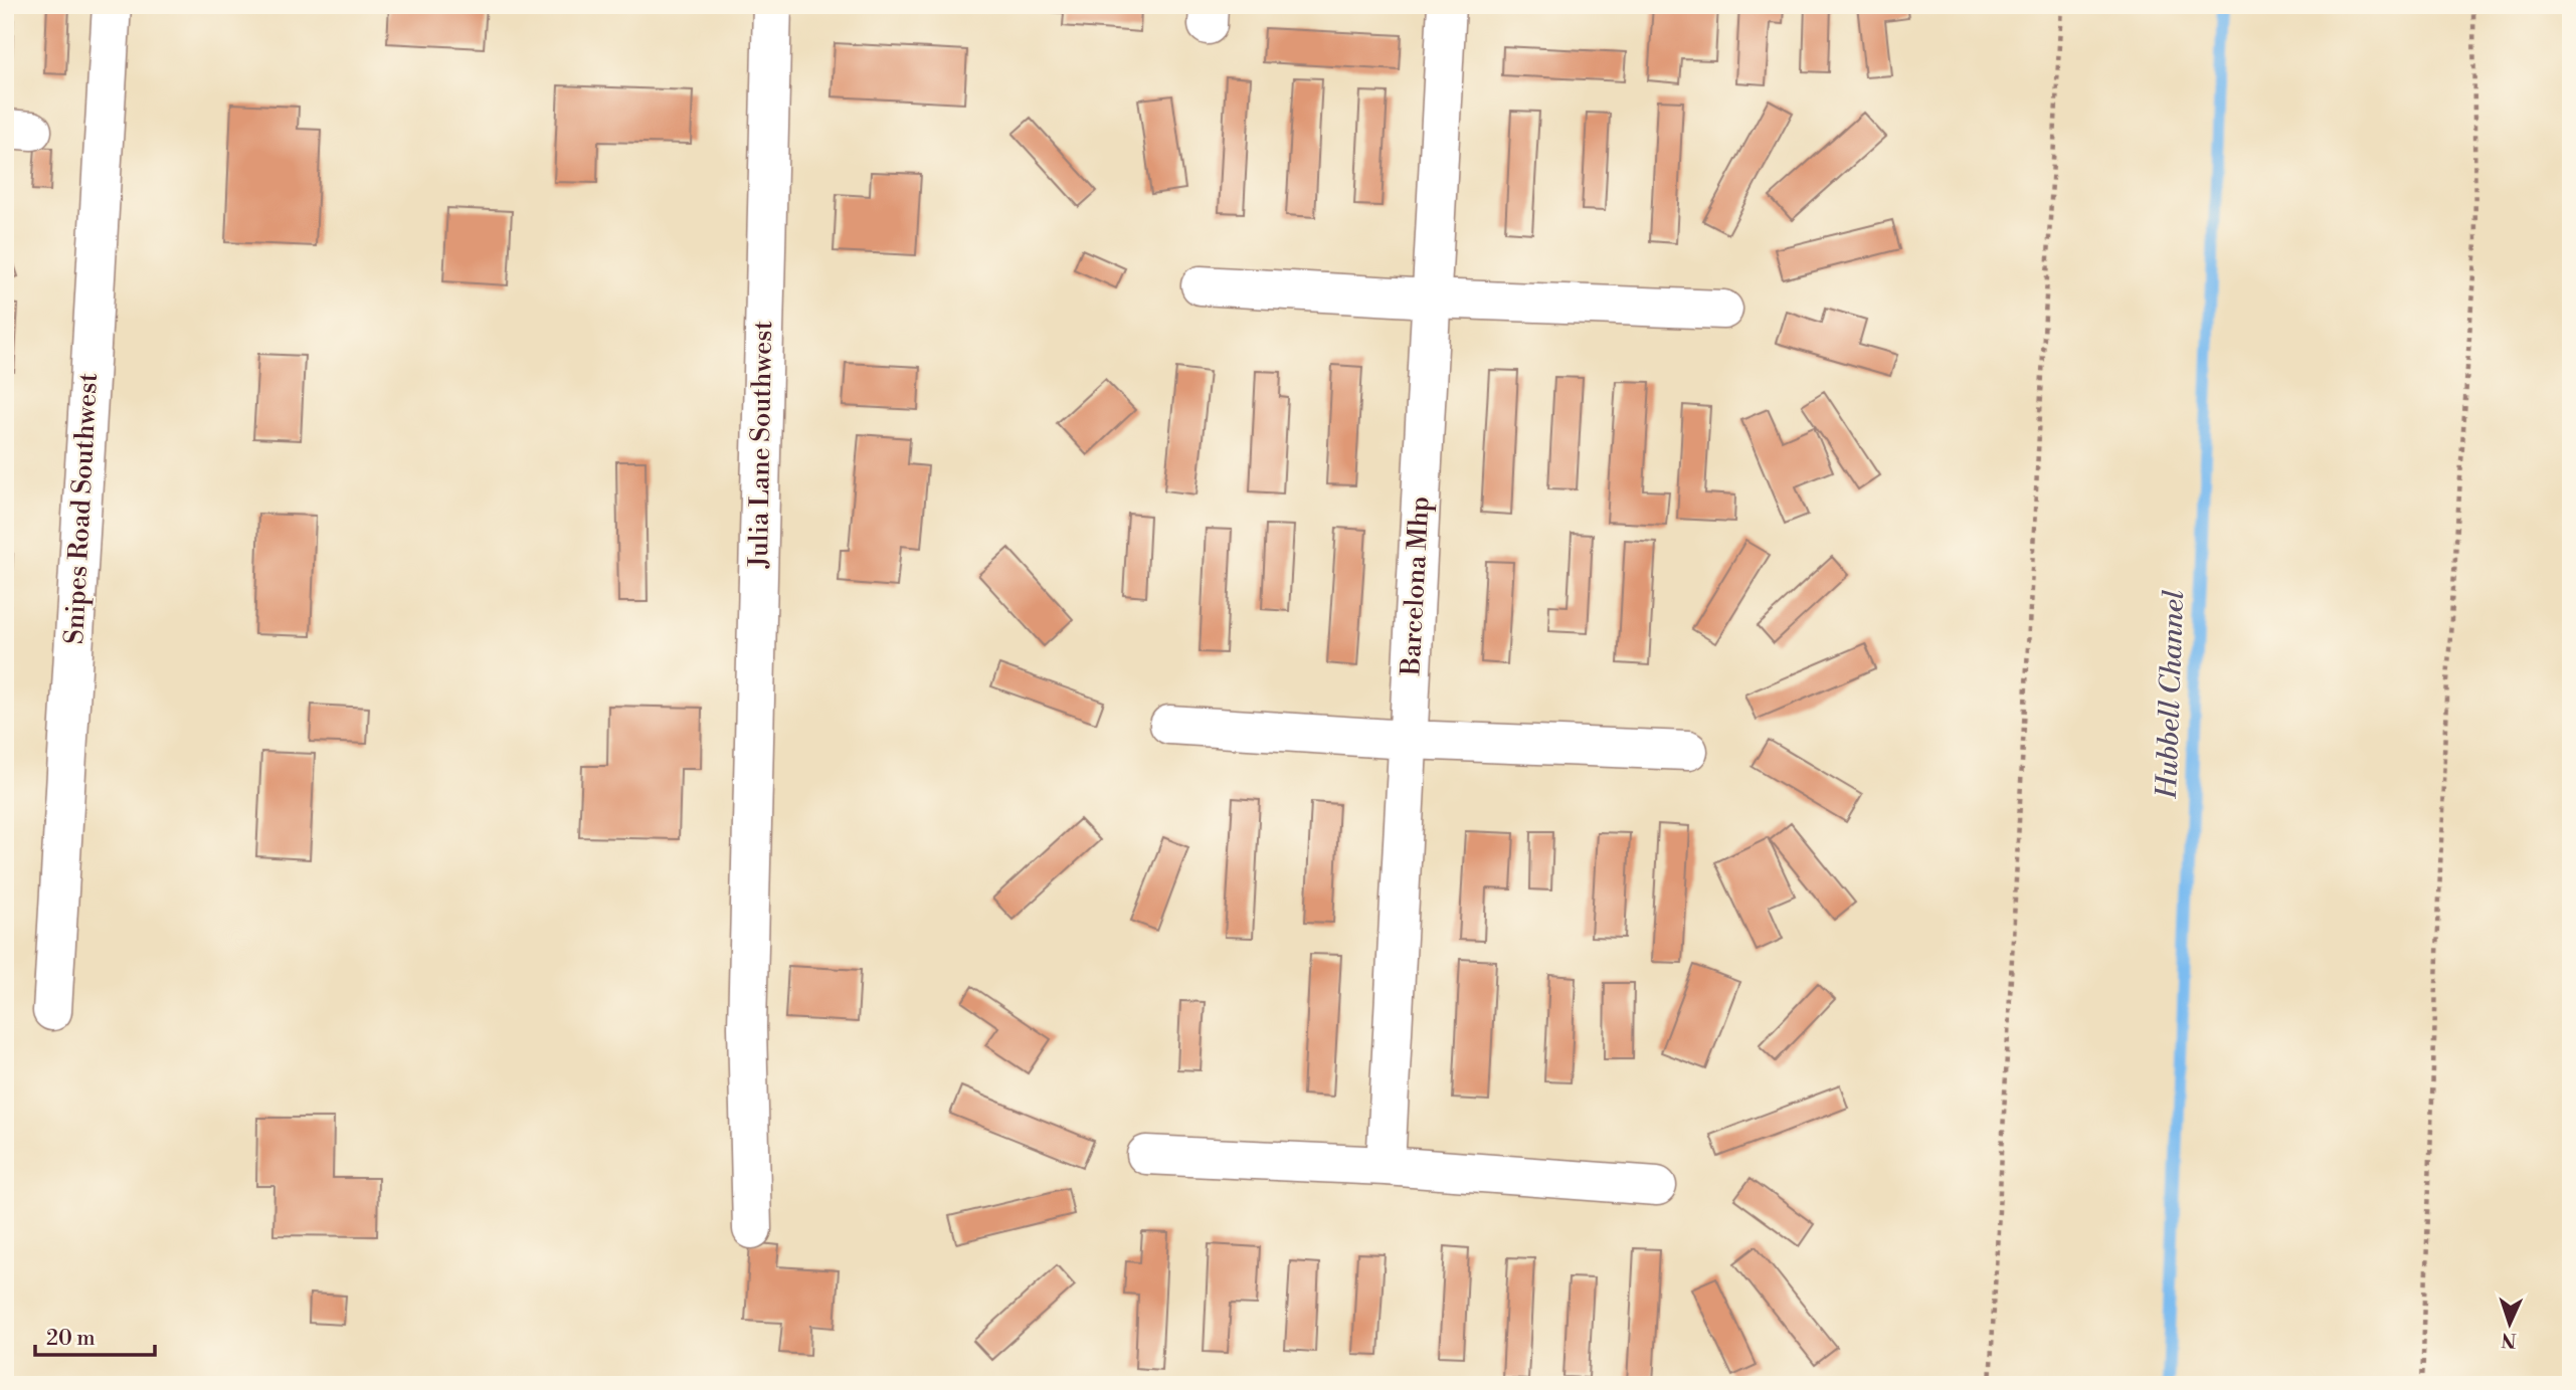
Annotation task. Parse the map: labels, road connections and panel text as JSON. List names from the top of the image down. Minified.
{"streets":{"street":["Julia Lane Southwest","Snipes Road Southwest","Barcelona Mhp"]},"water":["Hubbell Channel"],"scale_bar":"20 m","north":"bottom"}
